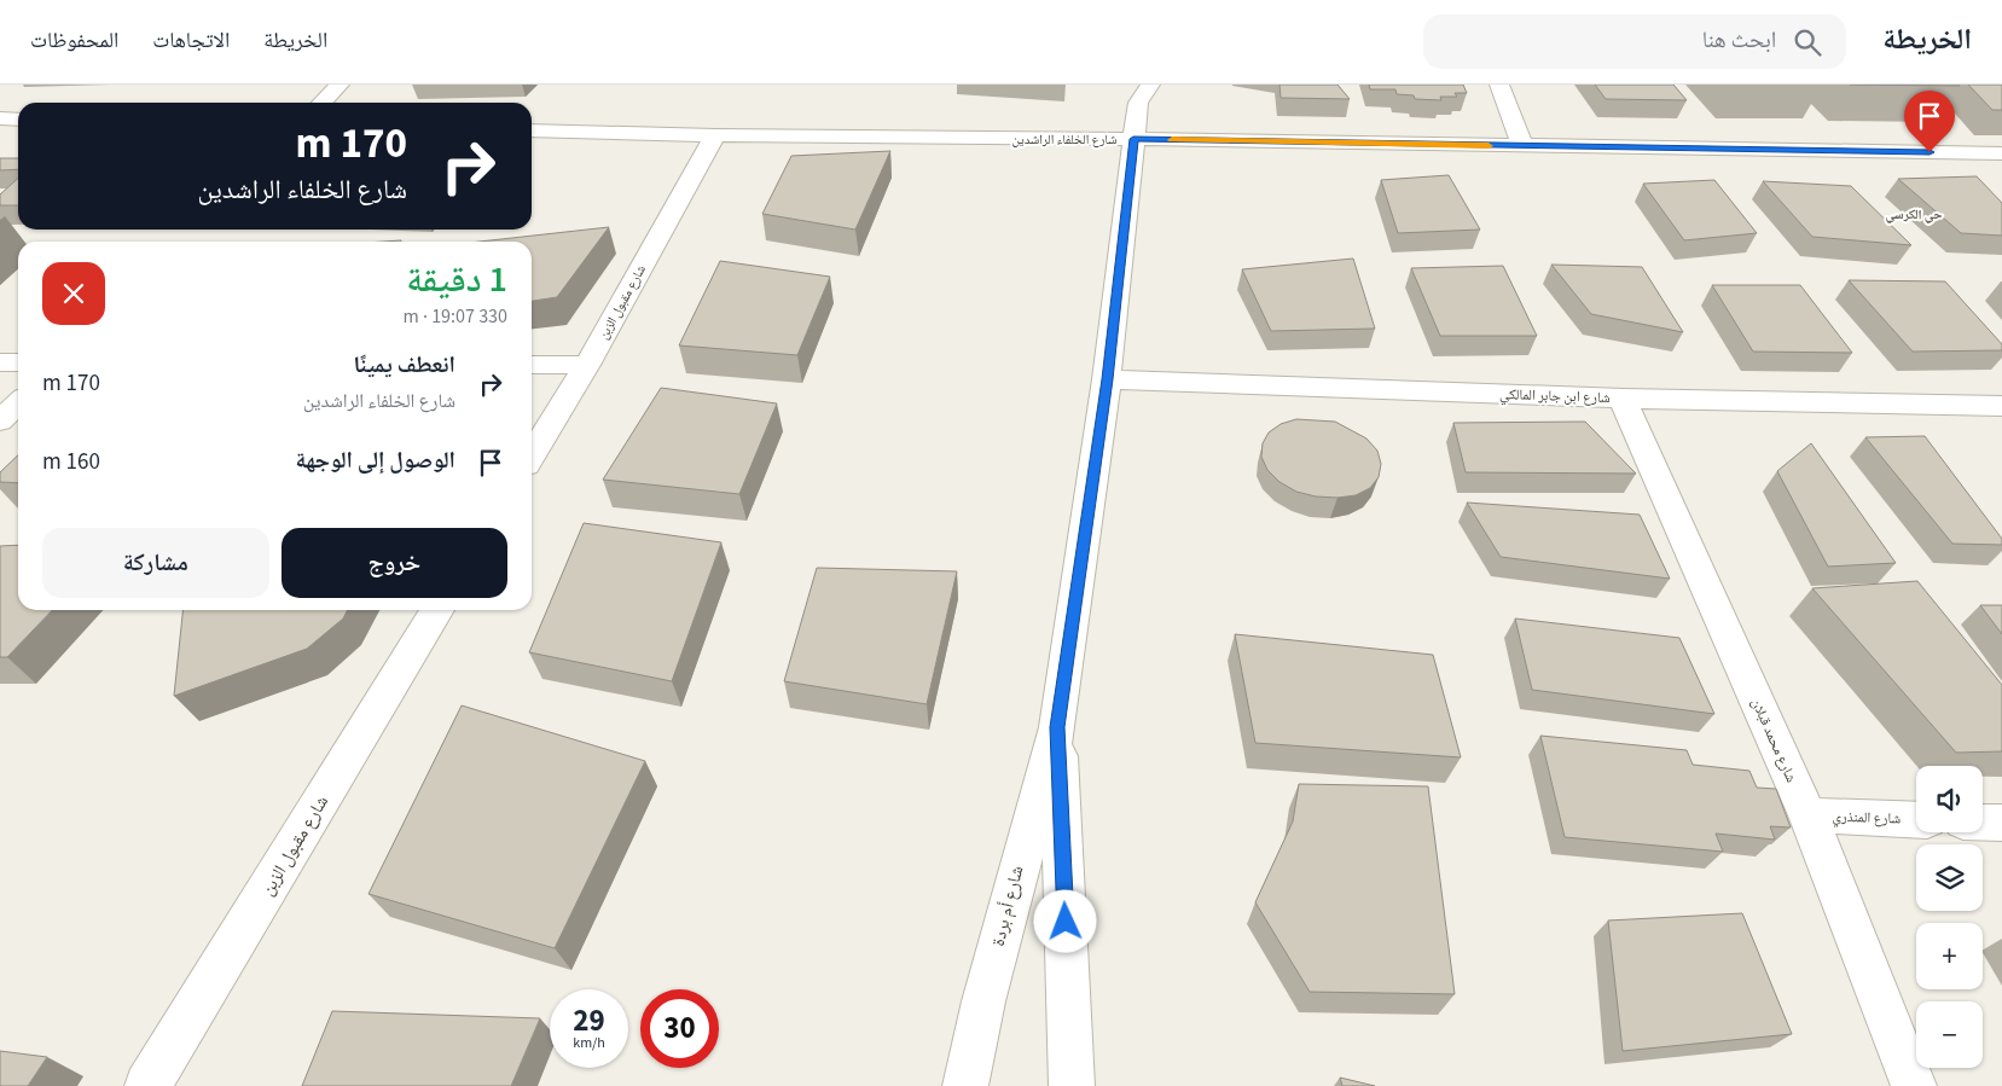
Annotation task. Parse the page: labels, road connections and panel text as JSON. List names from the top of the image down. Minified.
{"streets":{"street":["شارع الخلفاء الراشدين","شارع مقبول الزبن","شارع ابن جابر المالكي","شارع محمد قبلان","شارع المنذري","شارع أم بردة"]},"crossings":[["شارع الخلفاء الراشدين","شارع مقبول الزبن"],["شارع الخلفاء الراشدين","شارع أم بردة"],["شارع ابن جابر المالكي","شارع محمد قبلان"],["شارع ابن جابر المالكي","شارع أم بردة"],["شارع محمد قبلان","شارع المنذري"]],"districts":["حي الكرسي"],"page":{"header":"الخريطة","search":"ابحث هنا","nav":["الخريطة","الاتجاهات","المحفوظات"],"turn":["170 m","شارع الخلفاء الراشدين"],"heading":["1 دقيقة","330 m · 19:07"],"list":[{"name":"انعطف يمينًا","note":"شارع الخلفاء الراشدين","value":"170 m"},{"name":"الوصول إلى الوجهة","value":"160 m"}],"buttons":["خروج","مشاركة"],"map_buttons":["+","−"],"speed":"29 km/h","limit":"30"}}
